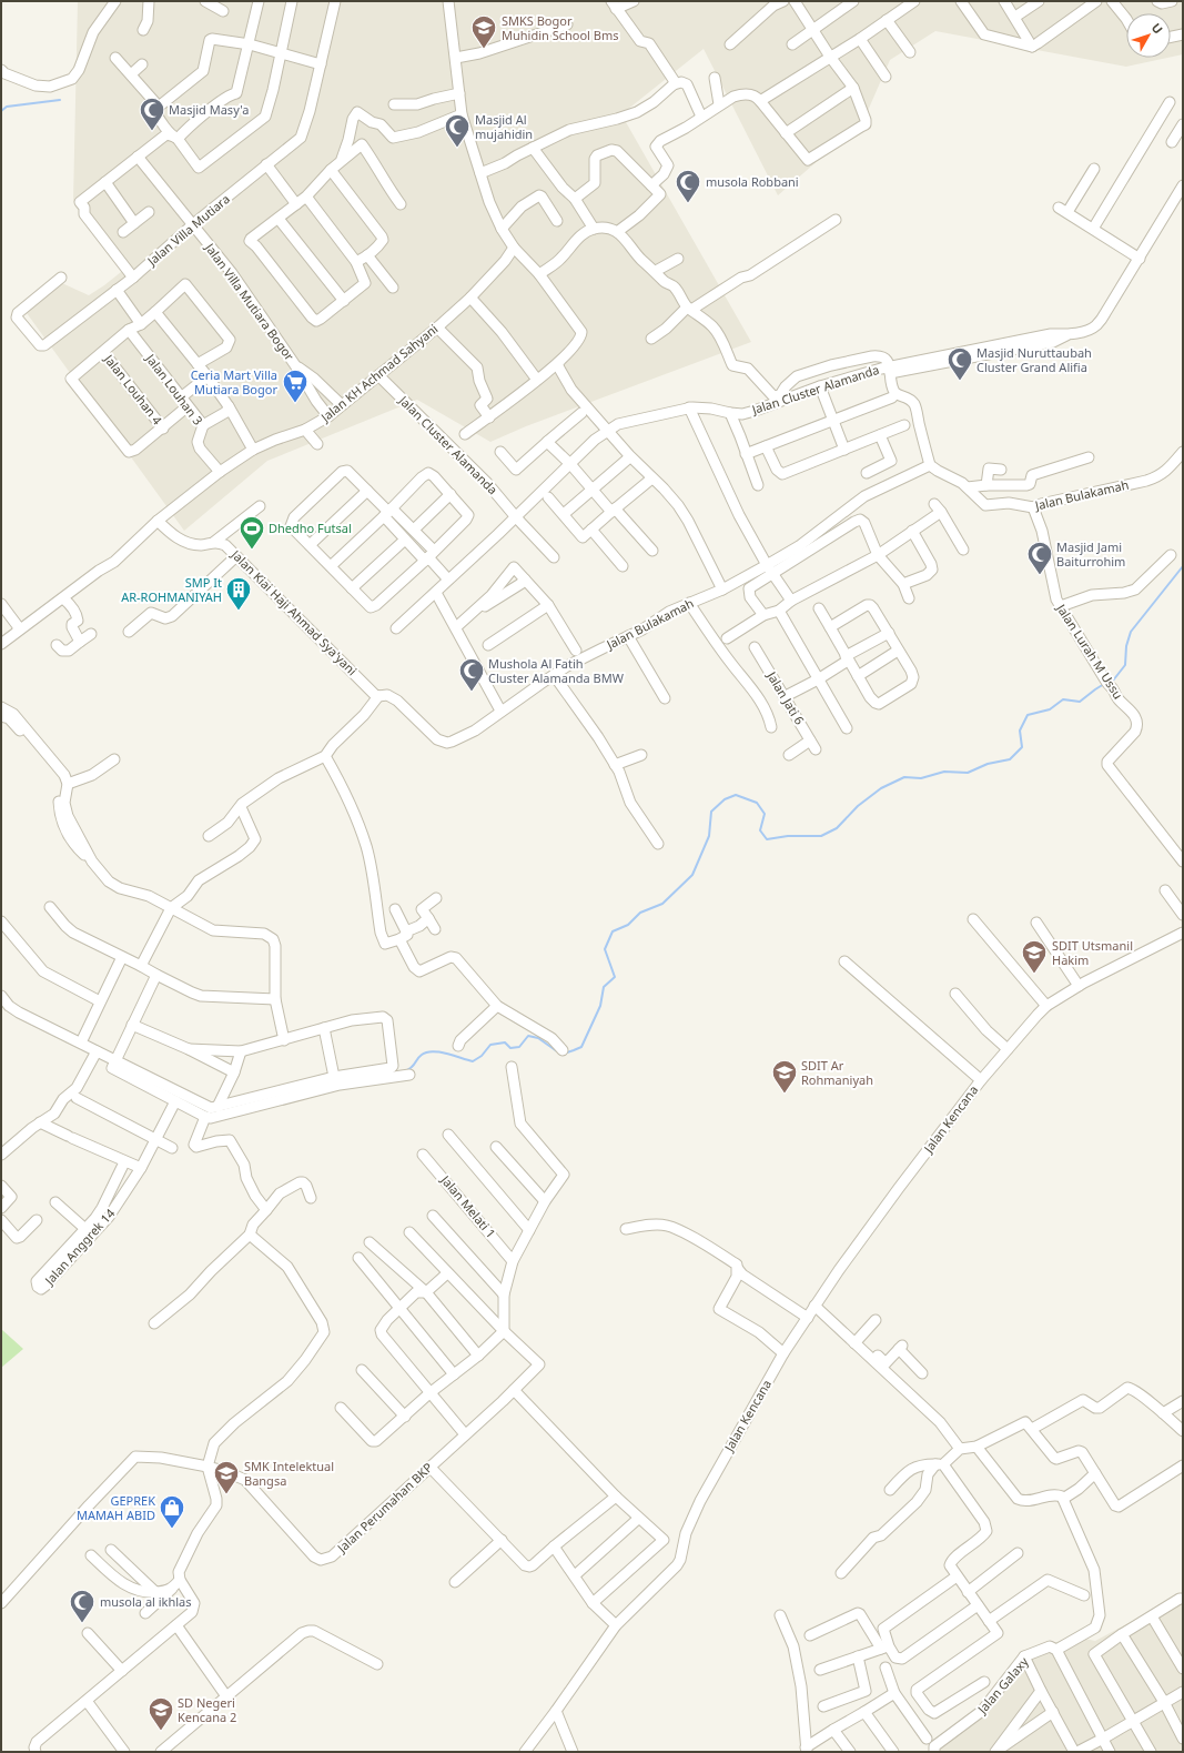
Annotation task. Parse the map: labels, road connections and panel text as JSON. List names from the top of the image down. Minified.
{"streets":{"street":["Jalan Villa Mutiara","Jalan Villa Mutiara Bogor","Jalan KH Achmad Sahyani","Jalan Louhan 4","Jalan Louhan 3","Jalan Cluster Alamanda","Jalan Bulakamah","Jalan Kiai Haji Ahmad Sya'yani","Jalan Lurah M Ussu","Jalan Jati 6","Jalan Kencana","Jalan Melati 1","Jalan Anggrek 14","Jalan Perumahan BKP","Jalan Galaxy"]},"crossings":[["Jalan Villa Mutiara","Jalan Villa Mutiara Bogor"],["Jalan KH Achmad Sahyani","Jalan Louhan 3"],["Jalan KH Achmad Sahyani","Jalan Cluster Alamanda"],["Jalan Bulakamah","Jalan Kiai Haji Ahmad Sya'yani"],["Jalan Bulakamah","Jalan Lurah M Ussu"]],"places":{"school or university":["SMKS Bogor Muhidin School Bms","SDIT Utsmanil Hakim","SDIT Ar Rohmaniyah","SMK Intelektual Bangsa","SD Negeri Kencana 2"],"mosque":["Masjid Masy'a","Masjid Al mujahidin","musola Robbani","Masjid Nuruttaubah Cluster Grand Alifia","Masjid Jami Baiturrohim","Mushola Al Fatih Cluster Alamanda BMW","musola al ikhlas"],"supermarket":["Ceria Mart Villa Mutiara Bogor"],"sports":["Dhedho Futsal"],"building":["SMP It AR-ROHMANIYAH"],"shop":["GEPREK MAMAH ABID"]},"north":"top right"}
